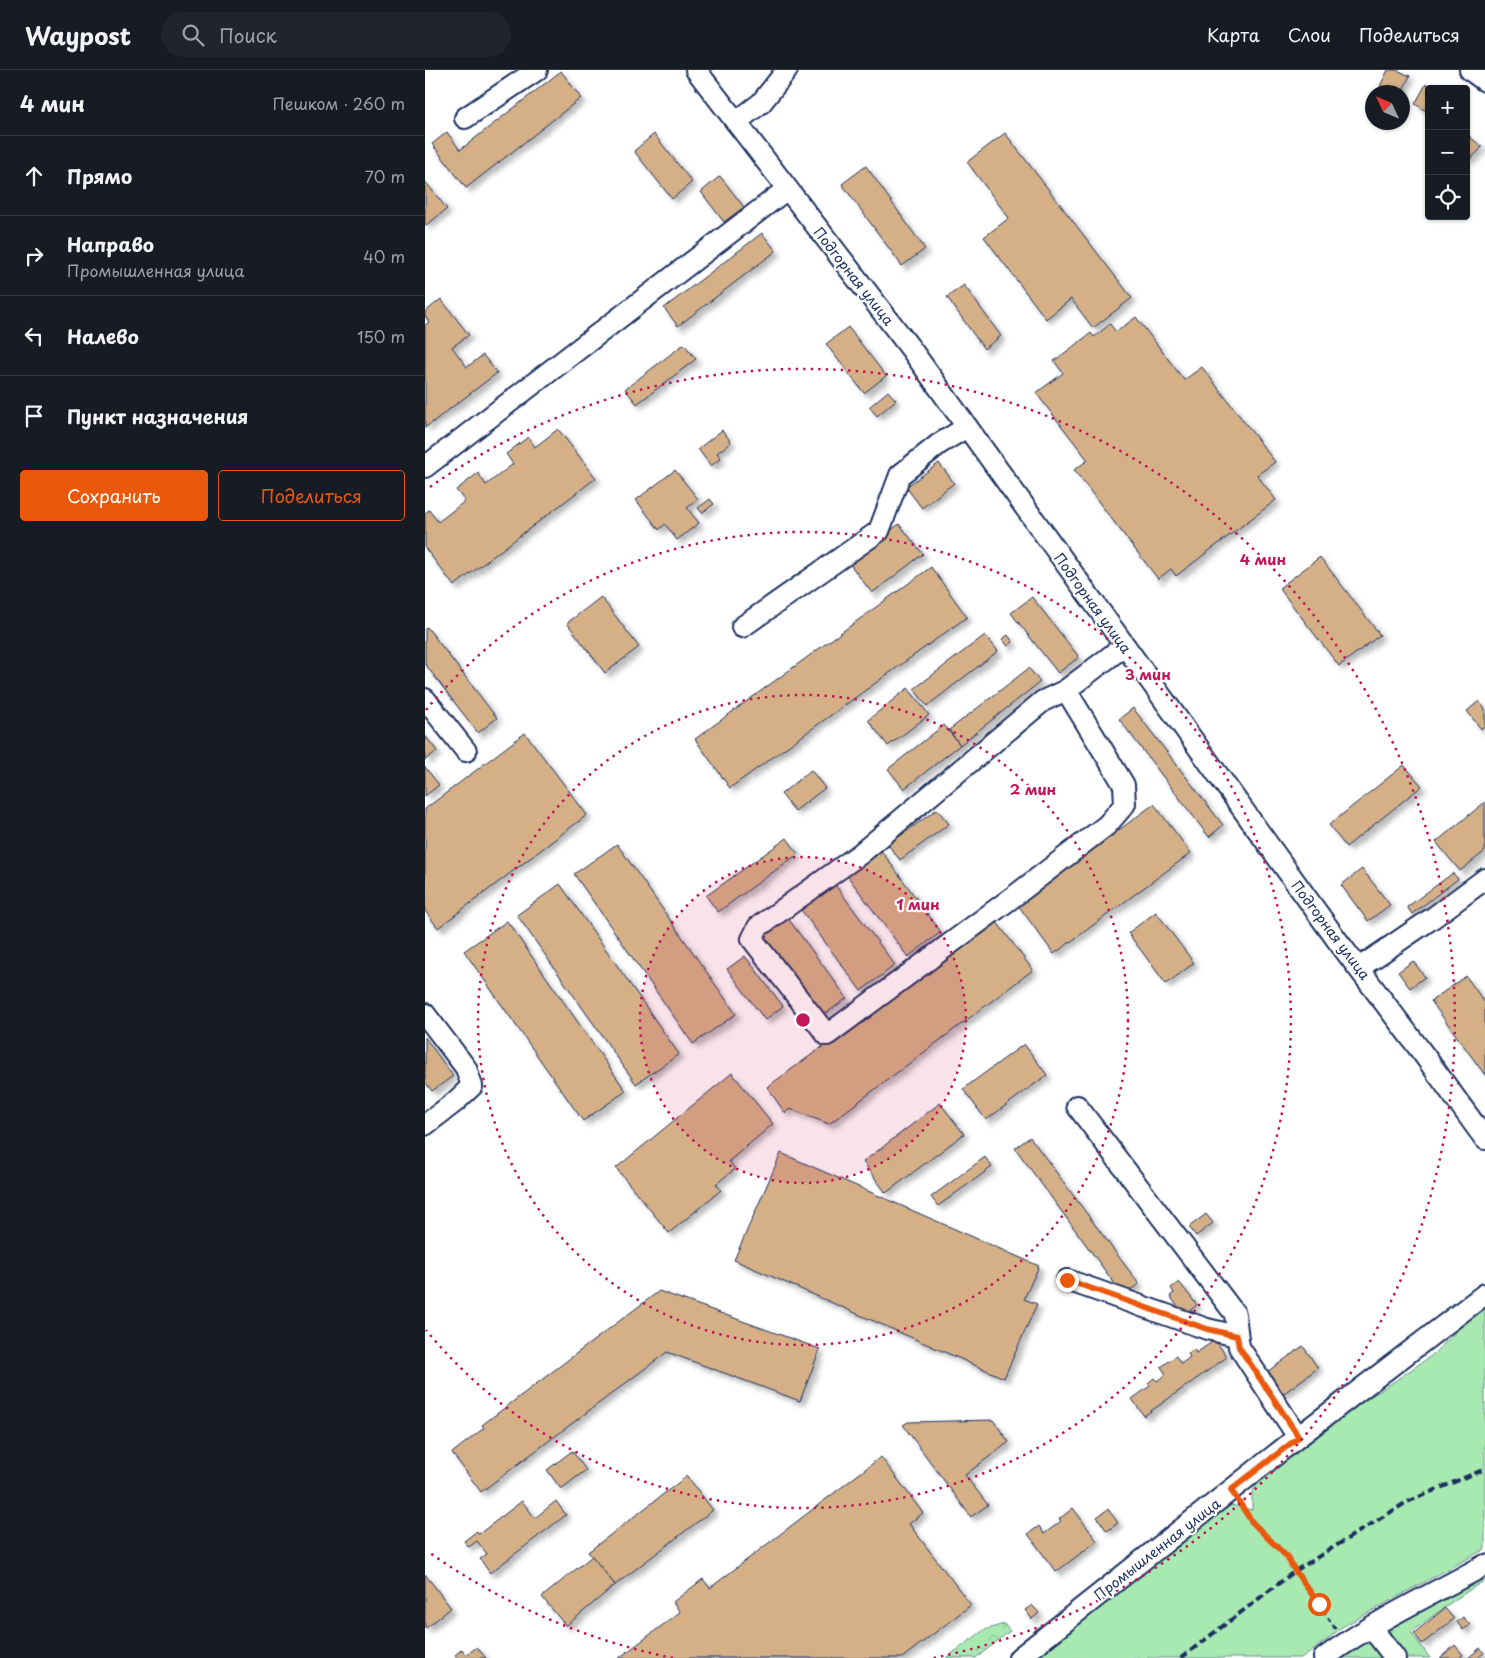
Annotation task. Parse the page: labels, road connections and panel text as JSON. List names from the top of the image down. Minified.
{"streets":{"street":["Подгорная улица","Промышленная улица"]},"north":"top left","page":{"header":"Waypost","search":"Поиск","nav":["Карта","Слои","Поделиться"],"heading":["4 мин","Пешком · 260 m"],"map_buttons":["+","−"],"list":[["Прямо","70 m"],["Направо","Промышленная улица","40 m"],["Налево","150 m"],"Пункт назначения"],"buttons":["Сохранить","Поделиться"]},"rings":["4 мин","3 мин","2 мин","1 мин"]}
